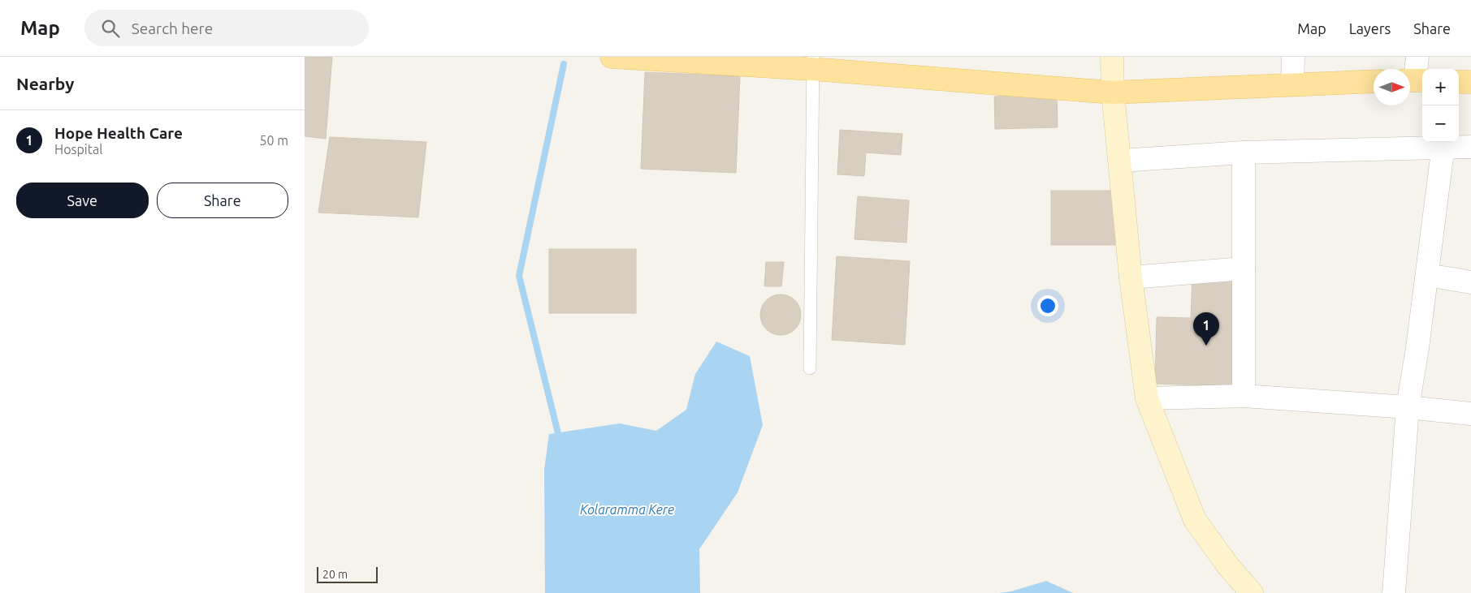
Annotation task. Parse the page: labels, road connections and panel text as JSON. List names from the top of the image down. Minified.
{"water":["Kolaramma Kere"],"scale_bar":"20 m","north":"right","page":{"header":"Map","search":"Search here","nav":["Map","Layers","Share"],"heading":"Nearby","map_buttons":["+","−"],"list":[{"mark":"1","name":"Hope Health Care","note":"Hospital","value":"50 m"}],"buttons":["Save","Share"],"pins":"1","scale":"20 m"}}
